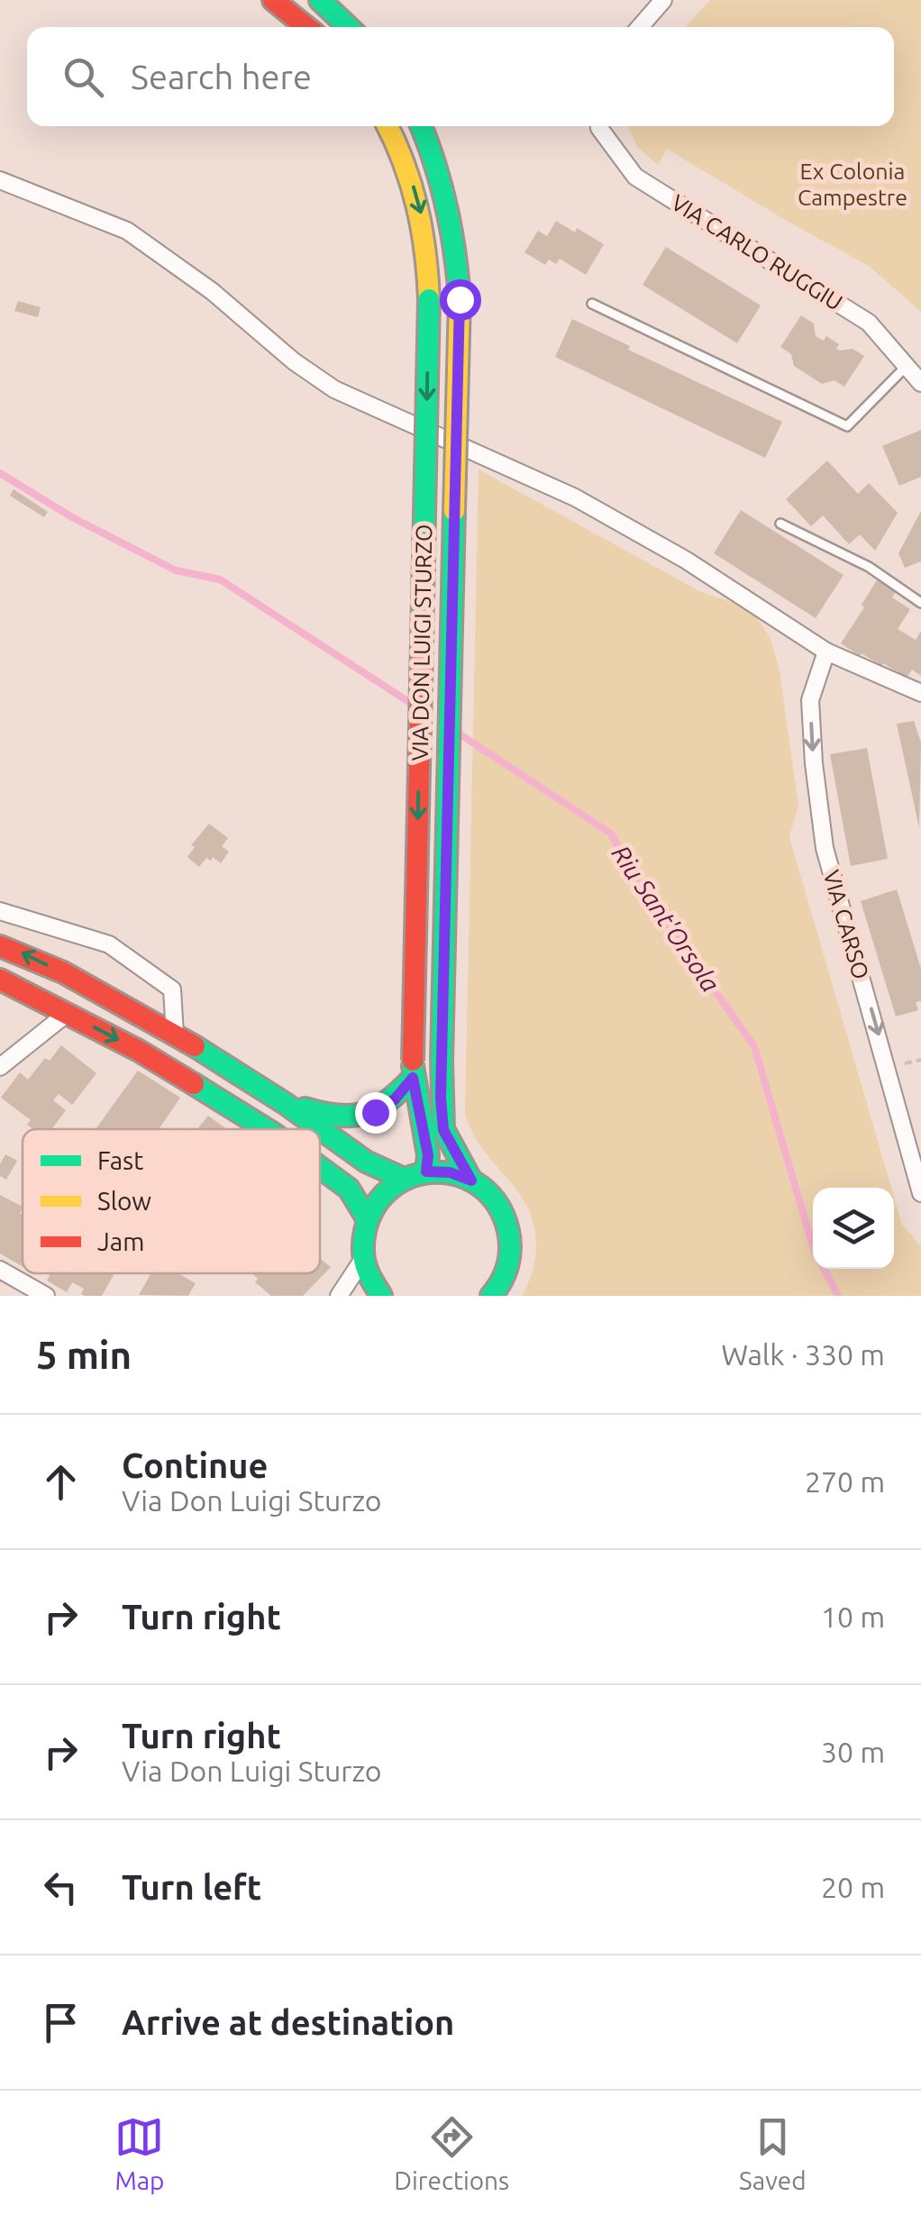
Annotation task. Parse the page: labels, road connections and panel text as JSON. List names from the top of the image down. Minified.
{"streets":{"main road":["VIA DON LUIGI STURZO"],"street":["VIA CARLO RUGGIU","VIA CARSO"]},"one_way":["VIA CARSO"],"water":["Riu Sant'Orsola"],"parks":["Ex Colonia Campestre"],"legend":["Fast","Slow","Jam"],"page":{"search":"Search here","heading":["5 min","Walk · 330 m"],"list":[["Continue","Via Don Luigi Sturzo","270 m"],["Turn right","10 m"],["Turn right","Via Don Luigi Sturzo","30 m"],["Turn left","20 m"],"Arrive at destination"],"nav":["Map","Directions","Saved"]}}
